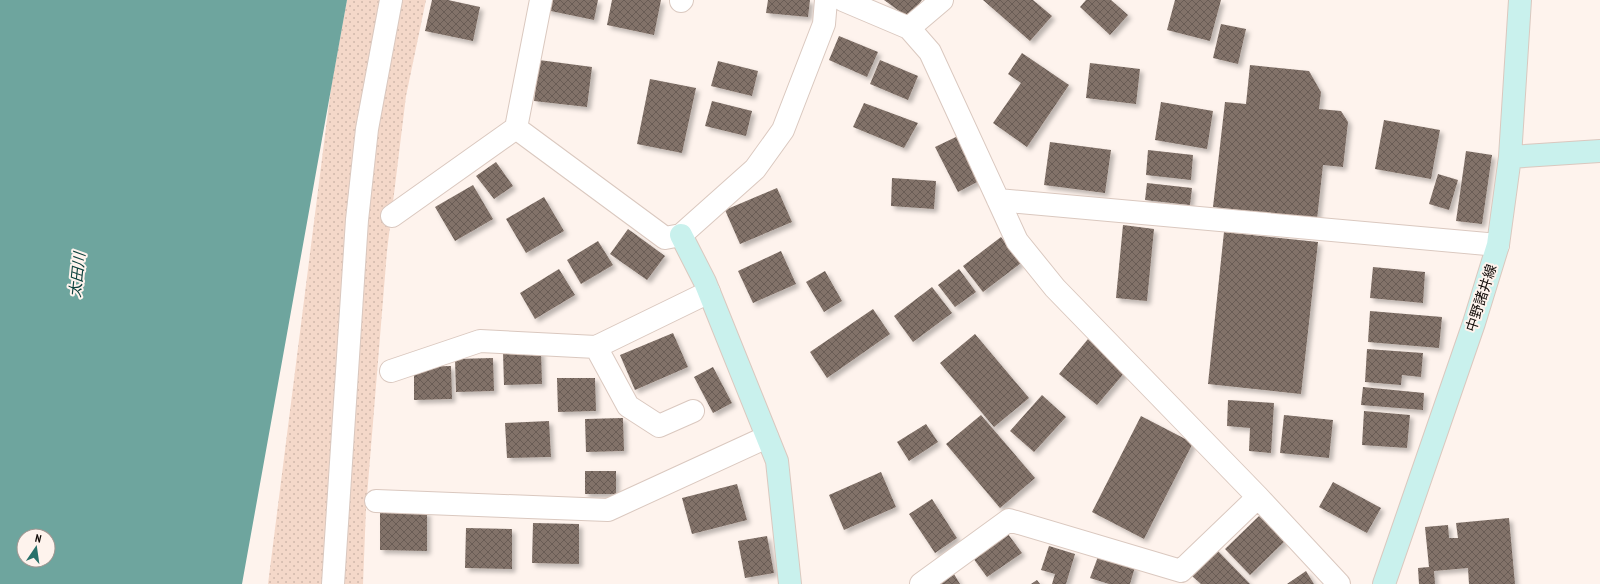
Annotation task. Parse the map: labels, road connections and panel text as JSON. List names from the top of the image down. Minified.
{"streets":{"main road":["中野諸井線"]},"water":["太田川"],"north":"top"}
